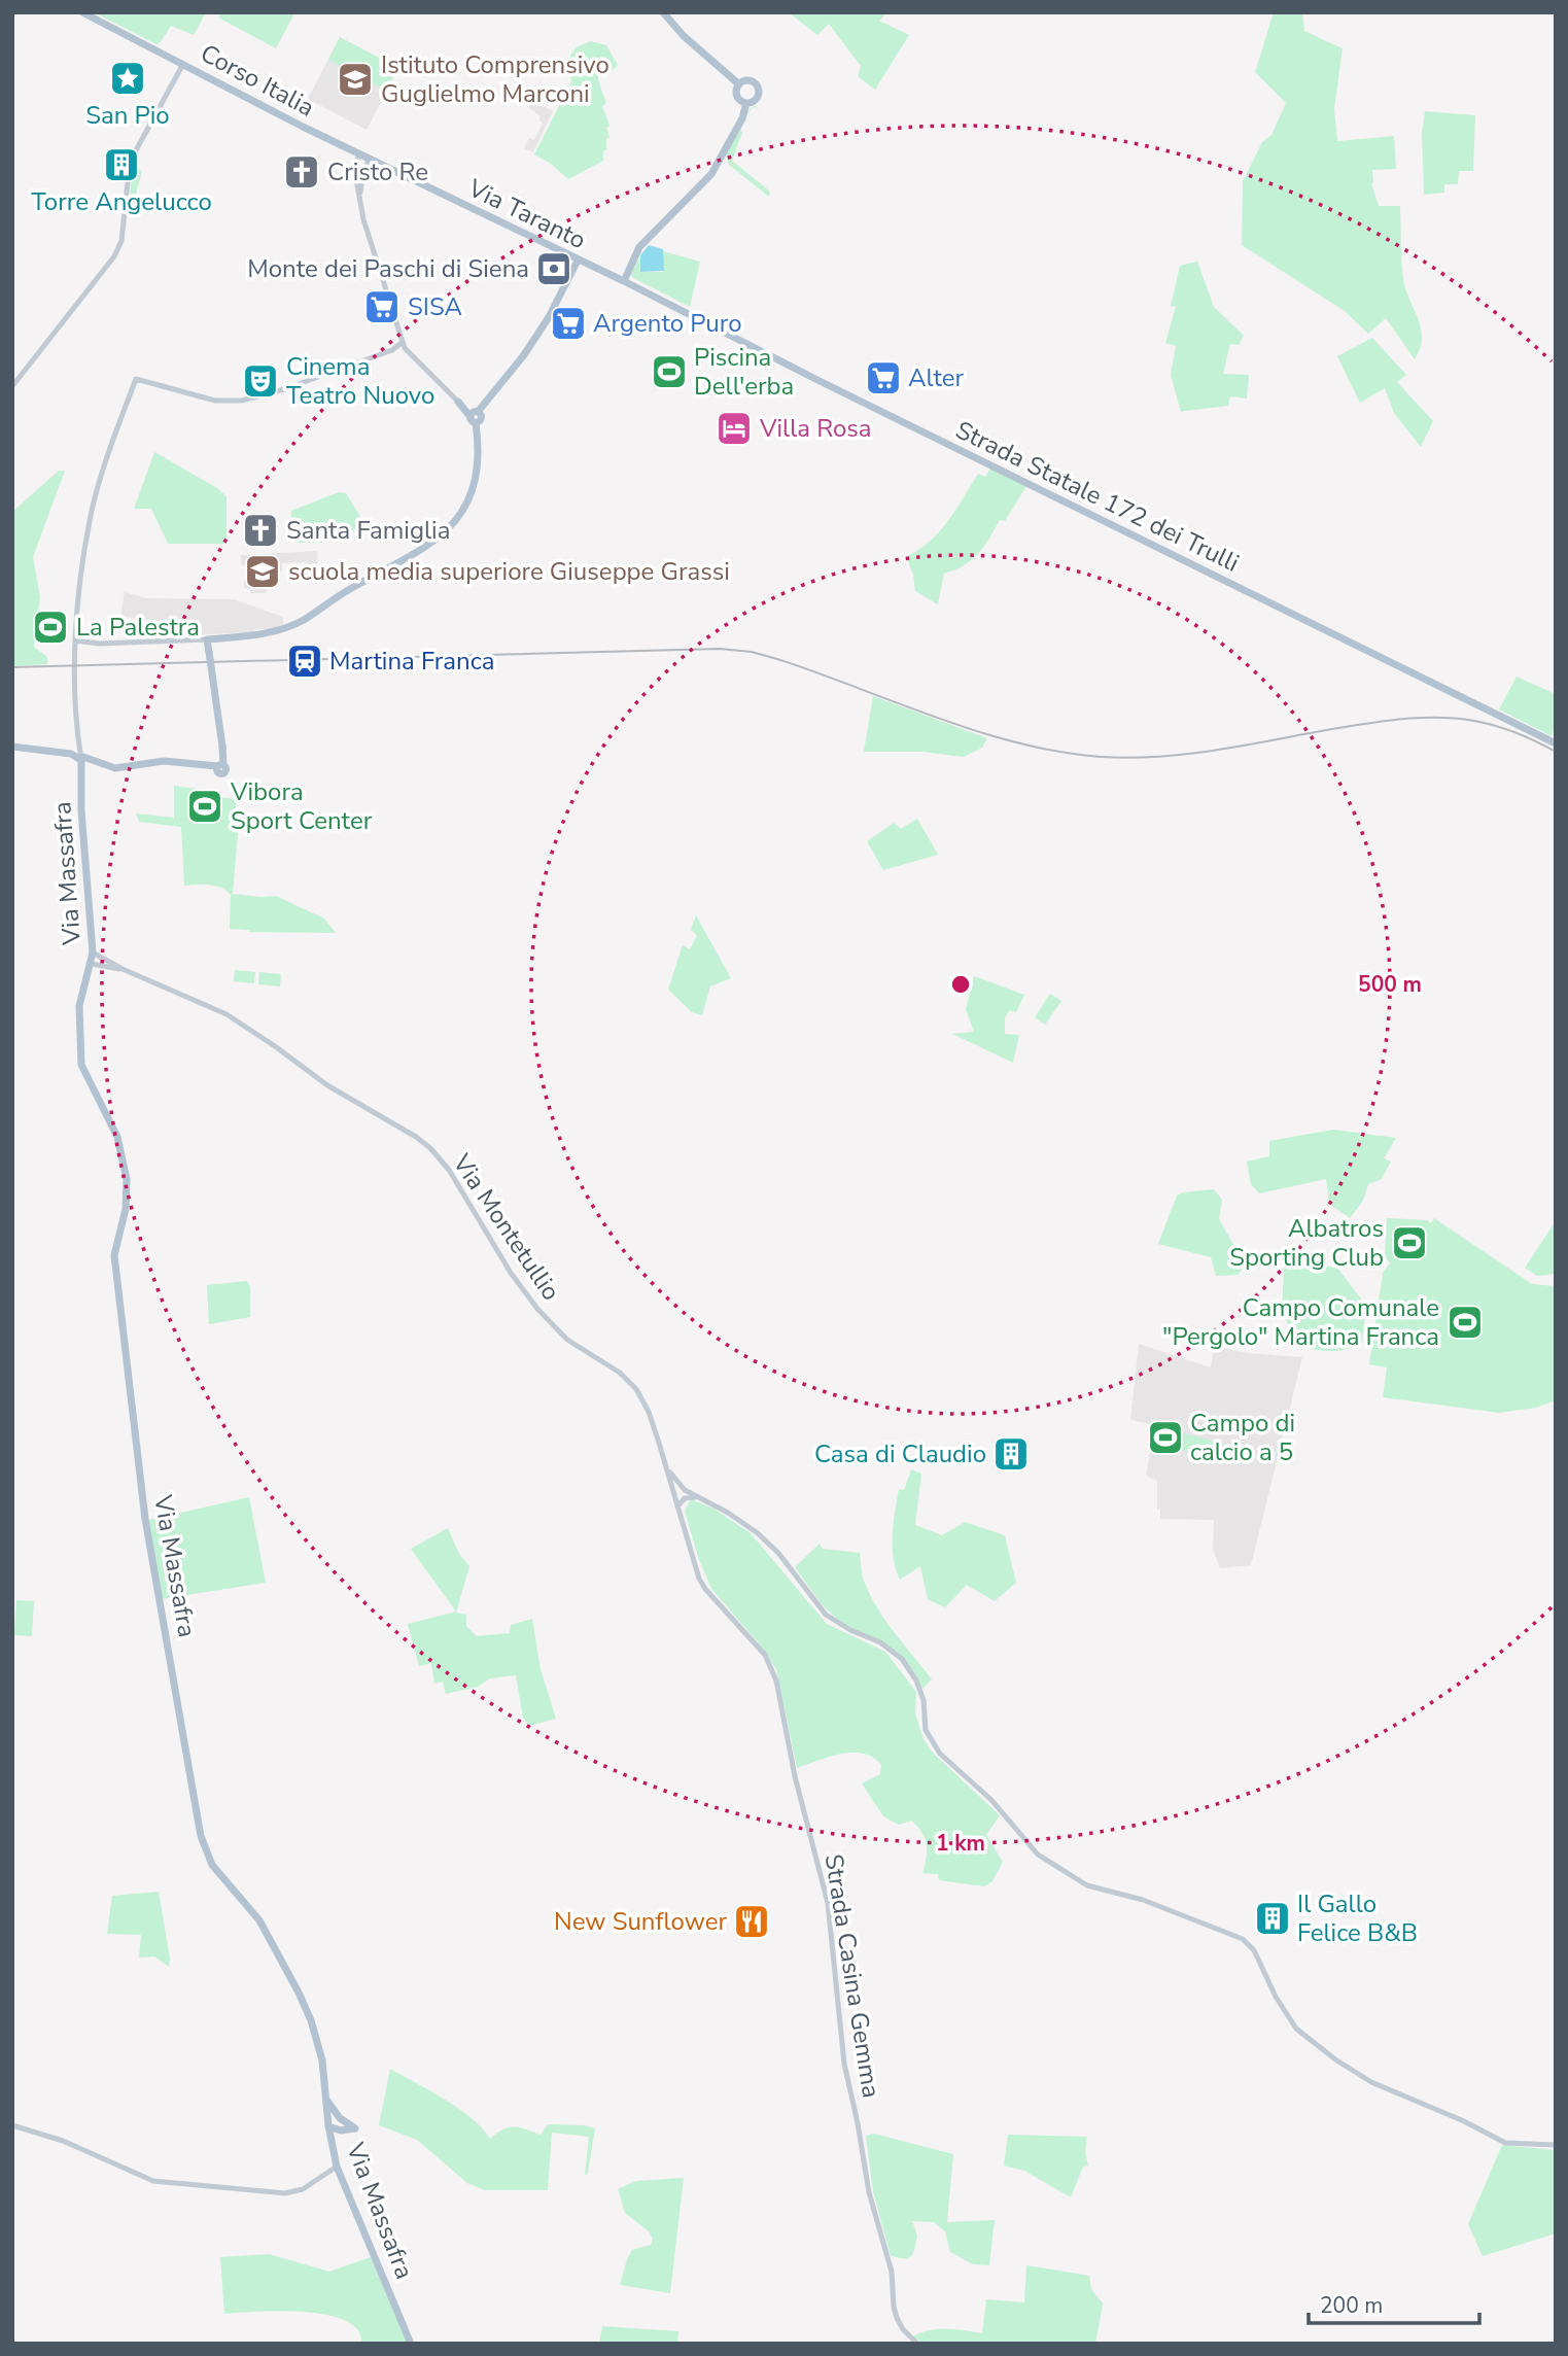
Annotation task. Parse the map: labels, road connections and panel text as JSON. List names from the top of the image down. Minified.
{"streets":{"main road":["Corso Italia","Via Taranto","Strada Statale 172 dei Trulli","Via Massafra"],"street":["Via Montetullio","Strada Casina Gemma"]},"crossings":[["Corso Italia","Via Taranto"],["Via Taranto","Strada Statale 172 dei Trulli"],["Via Massafra","Via Montetullio"],["Via Montetullio","Strada Casina Gemma"]],"places":{"place":["San Pio"],"school or university":["Istituto Comprensivo Guglielmo Marconi","scuola media superiore Giuseppe Grassi"],"building":["Torre Angelucco","Casa di Claudio","Il Gallo Felice B&B"],"church":["Cristo Re","Santa Famiglia"],"bank":["Monte dei Paschi di Siena"],"supermarket":["SISA","Argento Puro","Alter"],"sports":["Piscina Dell'erba","La Palestra","Vibora Sport Center","Albatros Sporting Club","Campo Comunale \"Pergolo\" Martina Franca","Campo di calcio a 5"],"theatre":["Cinema Teatro Nuovo"],"hotel":["Villa Rosa"],"station":["Martina Franca"],"restaurant":["New Sunflower"]},"scale_bar":"200 m","rings":["500 m","1 km"]}
